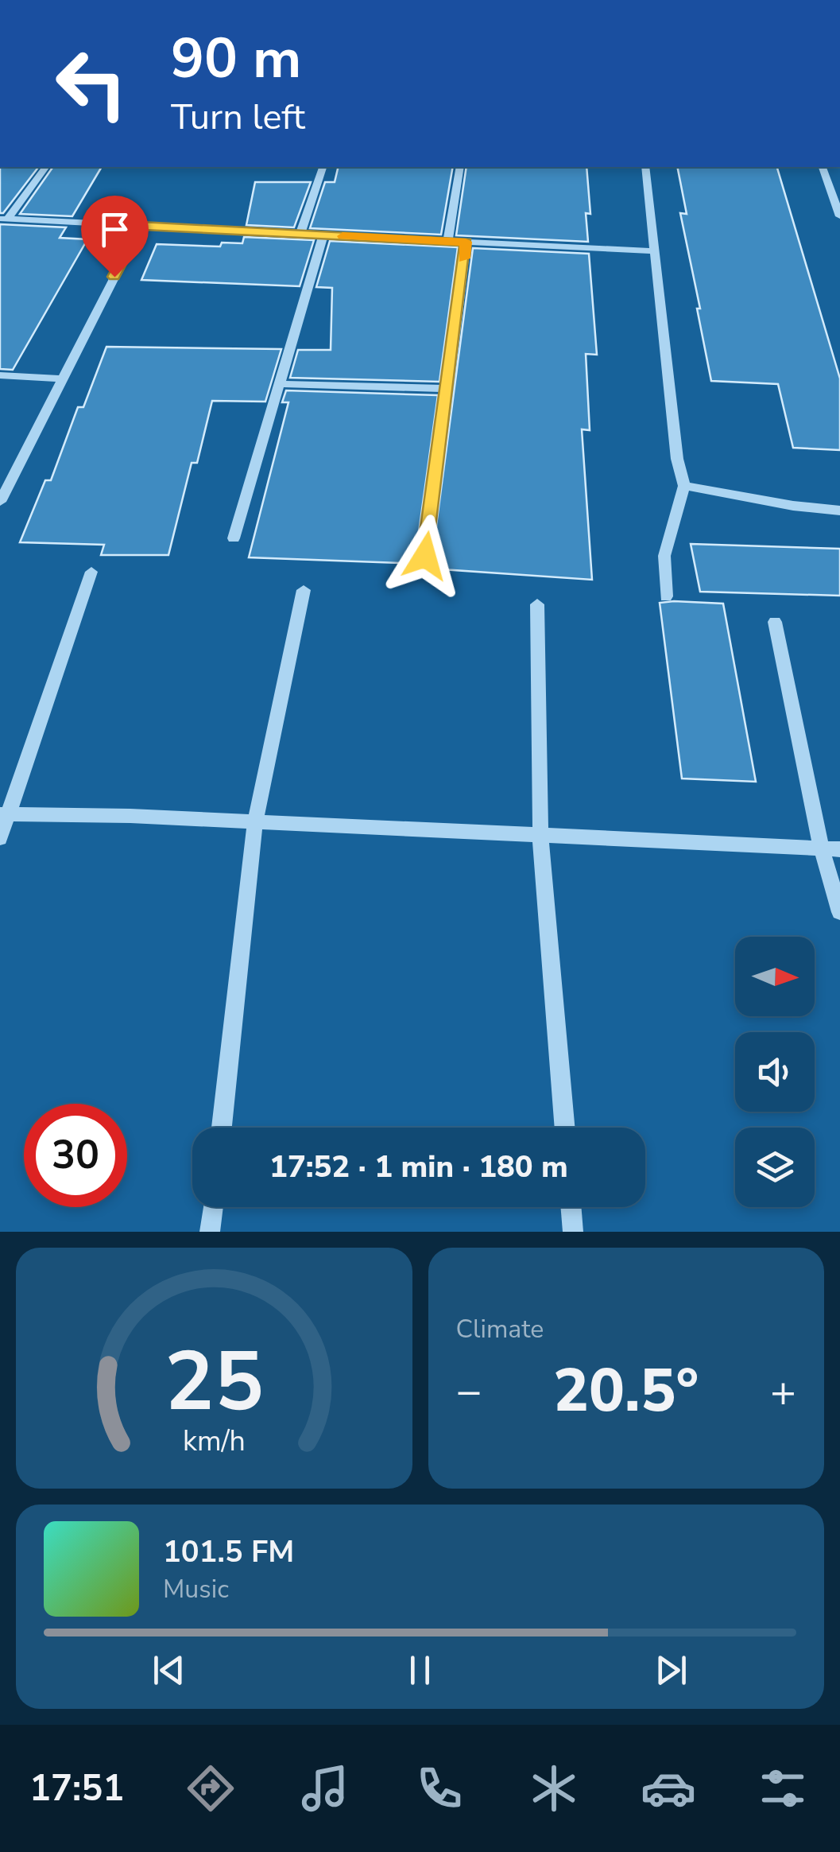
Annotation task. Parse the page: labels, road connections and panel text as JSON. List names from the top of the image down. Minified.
{"north":"right","page":{"turn":["90 m","Turn left"],"limit":"30","trip":"17:52 · 1 min · 180 m","tile":"Climate","heat":["−","20.5°","+"],"song":["101.5 FM","Music"],"tabs":"17:51","gauge":["25","km/h"]}}
